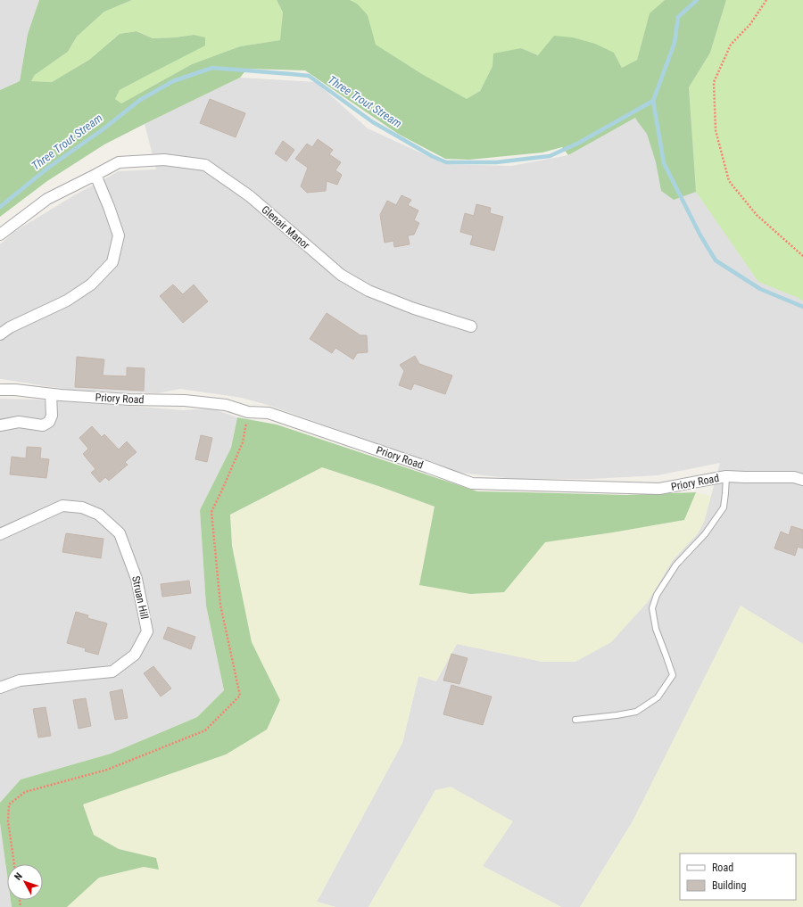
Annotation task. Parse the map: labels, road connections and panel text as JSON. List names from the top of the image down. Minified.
{"streets":{"street":["Glenair Manor","Priory Road","Struan Hill"]},"water":["Three Trout Stream"],"legend":["Road","Building"],"north":"top left"}
